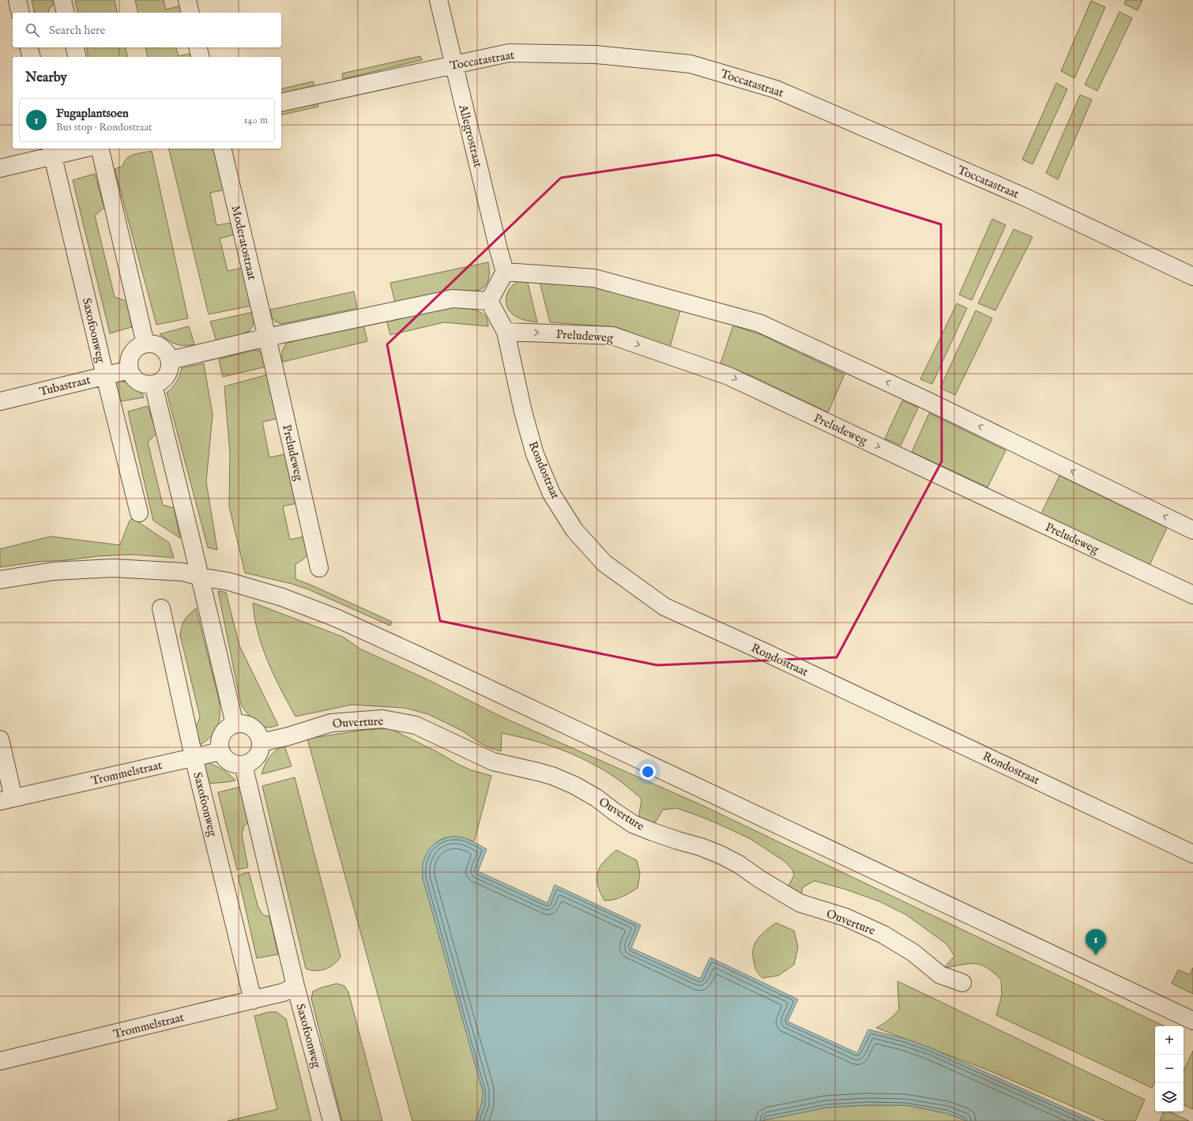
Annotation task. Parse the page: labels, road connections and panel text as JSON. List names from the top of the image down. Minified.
{"streets":{"street":["Toccatastraat","Allegrostraat","Moderatostraat","Saxofoonweg","Preludeweg","Tubastraat","Rondostraat","Ouverture","Trommelstraat"]},"crossings":[["Toccatastraat","Allegrostraat"],["Moderatostraat","Preludeweg"],["Saxofoonweg","Tubastraat"],["Saxofoonweg","Ouverture"],["Saxofoonweg","Trommelstraat"],["Preludeweg","Rondostraat"],["Ouverture","Trommelstraat"]],"page":{"search":"Search here","heading":"Nearby","list":[{"mark":"1","name":"Fugaplantsoen","note":"Bus stop · Rondostraat","value":"140 m"}],"pins":"1","map_buttons":["+","−"]}}
